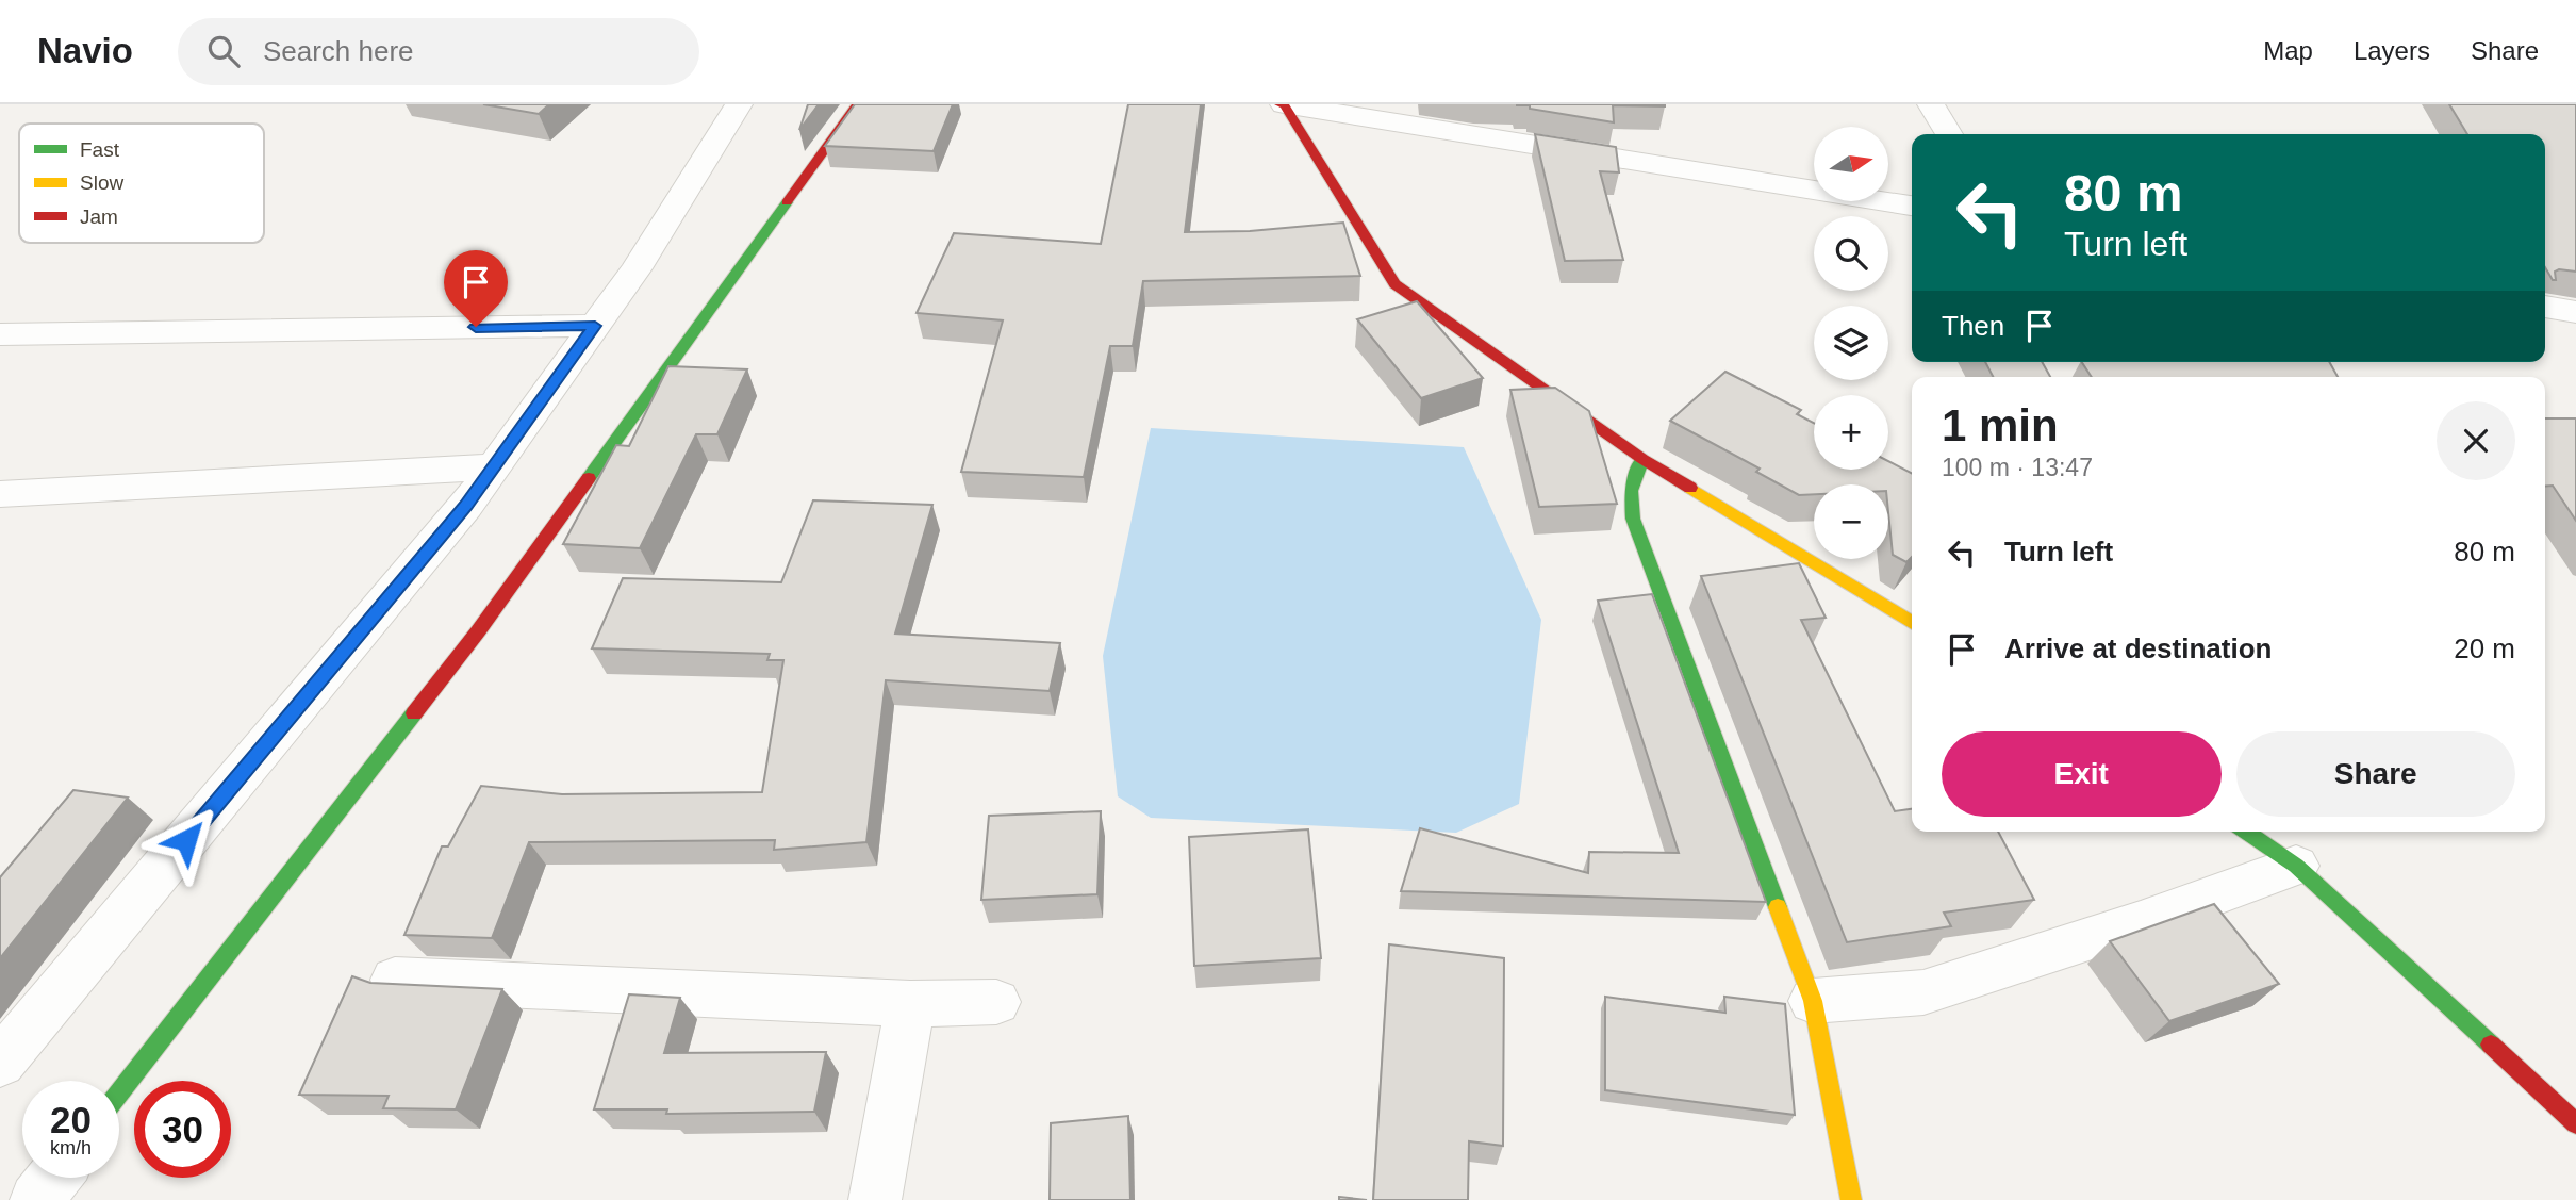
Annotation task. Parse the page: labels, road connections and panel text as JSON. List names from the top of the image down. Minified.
{"legend":["Fast","Slow","Jam"],"north":"right","page":{"header":"Navio","search":"Search here","nav":["Map","Layers","Share"],"map_buttons":["+","−"],"turn":["80 m","Turn left"],"then":"Then","heading":["1 min","100 m · 13:47"],"list":[{"name":"Turn left","value":"80 m"},{"name":"Arrive at destination","value":"20 m"}],"buttons":["Exit","Share"],"speed":"20 km/h","limit":"30"}}
